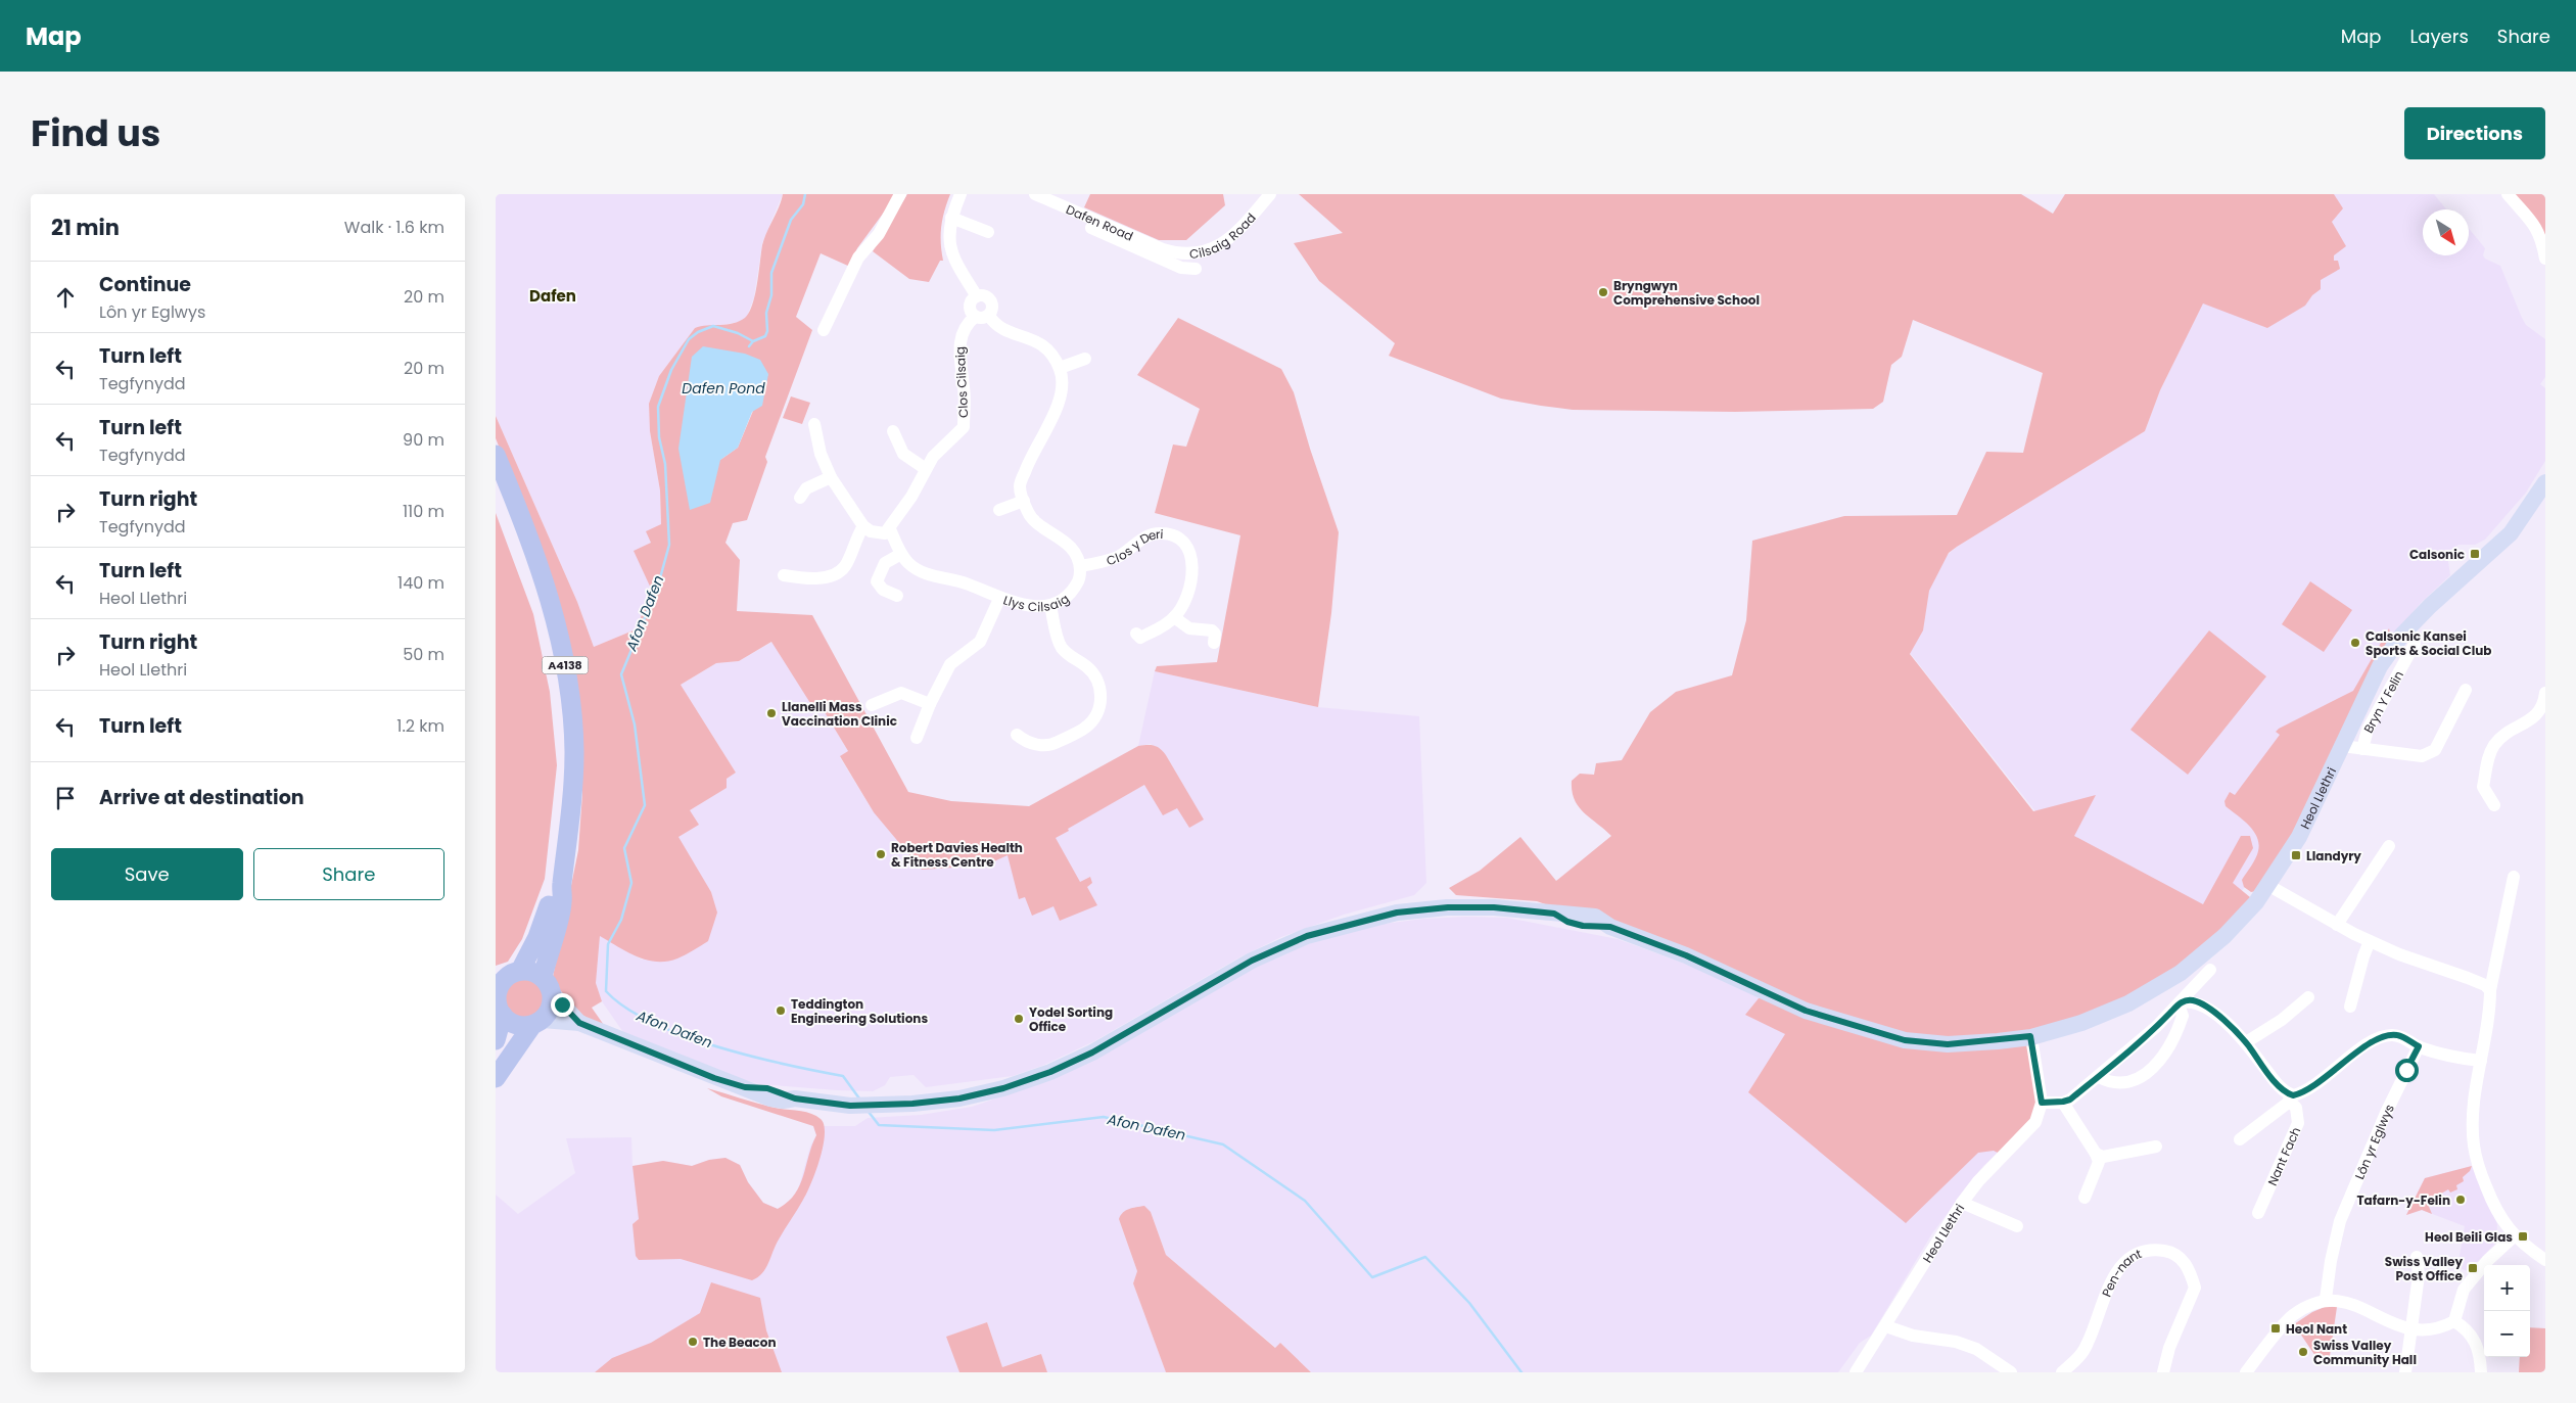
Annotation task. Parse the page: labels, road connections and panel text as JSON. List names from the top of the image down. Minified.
{"streets":{"highway":["A4138"],"main road":["Heol Llethri"],"street":["Dafen Road","Cilsaig Road","Clos Cilsaig","Clos y Deri","Llys Cilsaig","Bryn Y Felin","Lôn yr Eglwys","Nant Fach","Pen-nant"]},"crossings":[["Dafen Road","Cilsaig Road"],["Clos Cilsaig","Llys Cilsaig"],["Clos y Deri","Llys Cilsaig"],["Bryn Y Felin","Heol Llethri"]],"districts":["Dafen"],"water":["Dafen Pond","Afon Dafen"],"places":{"other":["Bryngwyn Comprehensive School","Calsonic Kansei Sports & Social Club","Llanelli Mass Vaccination Clinic","Robert Davies Health & Fitness Centre","Teddington Engineering Solutions","Yodel Sorting Office","Tafarn-y-Felin","The Beacon","Swiss Valley Community Hall"],"transit":["Calsonic","Llandyry","Heol Beili Glas","Swiss Valley Post Office","Heol Nant"]},"north":"bottom right","page":{"header":"Map","nav":["Map","Layers","Share"],"title":"Find us","buttons":["Directions",["Save","Share"]],"heading":["21 min","Walk · 1.6 km"],"list":[["Continue","Lôn yr Eglwys","20 m"],["Turn left","Tegfynydd","20 m"],["Turn left","Tegfynydd","90 m"],["Turn right","Tegfynydd","110 m"],["Turn left","Heol Llethri","140 m"],["Turn right","Heol Llethri","50 m"],["Turn left","1.2 km"],"Arrive at destination"],"map_buttons":["+","−"]}}
